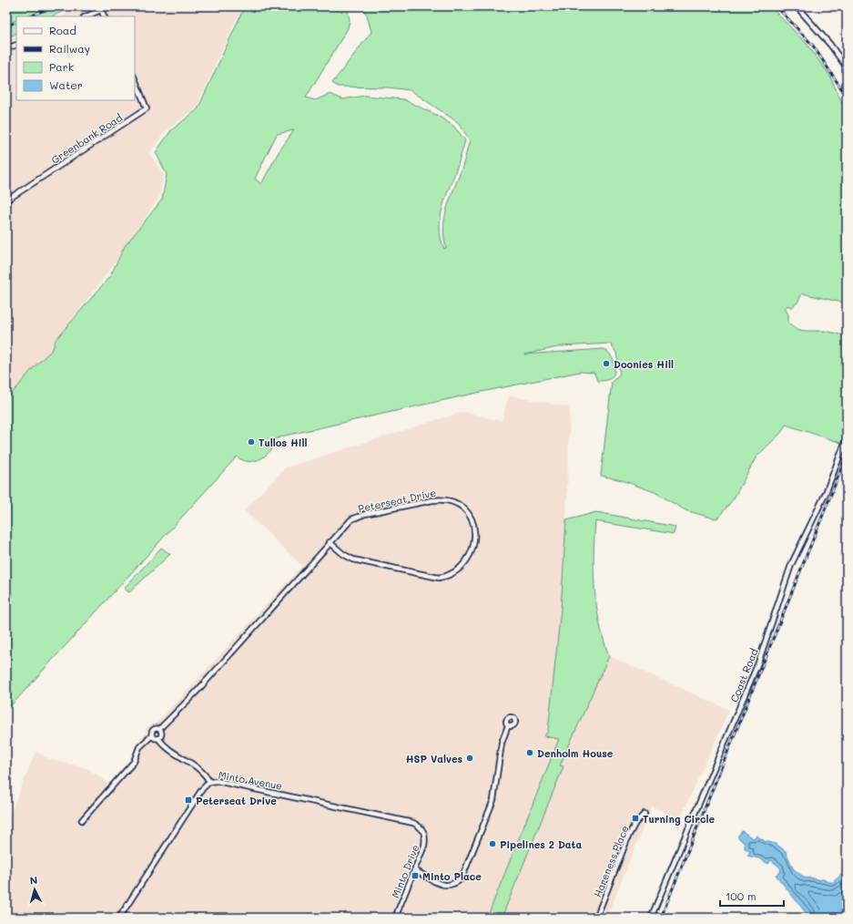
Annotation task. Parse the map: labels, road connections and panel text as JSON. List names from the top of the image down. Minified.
{"streets":{"street":["Greenbank Road","Peterseat Drive","Coast Road","Minto Avenue","Hareness Place","Minto Drive"]},"crossings":[["Minto Avenue","Minto Drive"]],"places":{"other":["Doonies Hill","Tullos Hill","Denholm House","HSP Valves","Pipelines 2 Data"],"transit":["Peterseat Drive","Turning Circle","Minto Place"]},"legend":["Road","Railway","Park","Water"],"scale_bar":"100 m","north":"top"}
